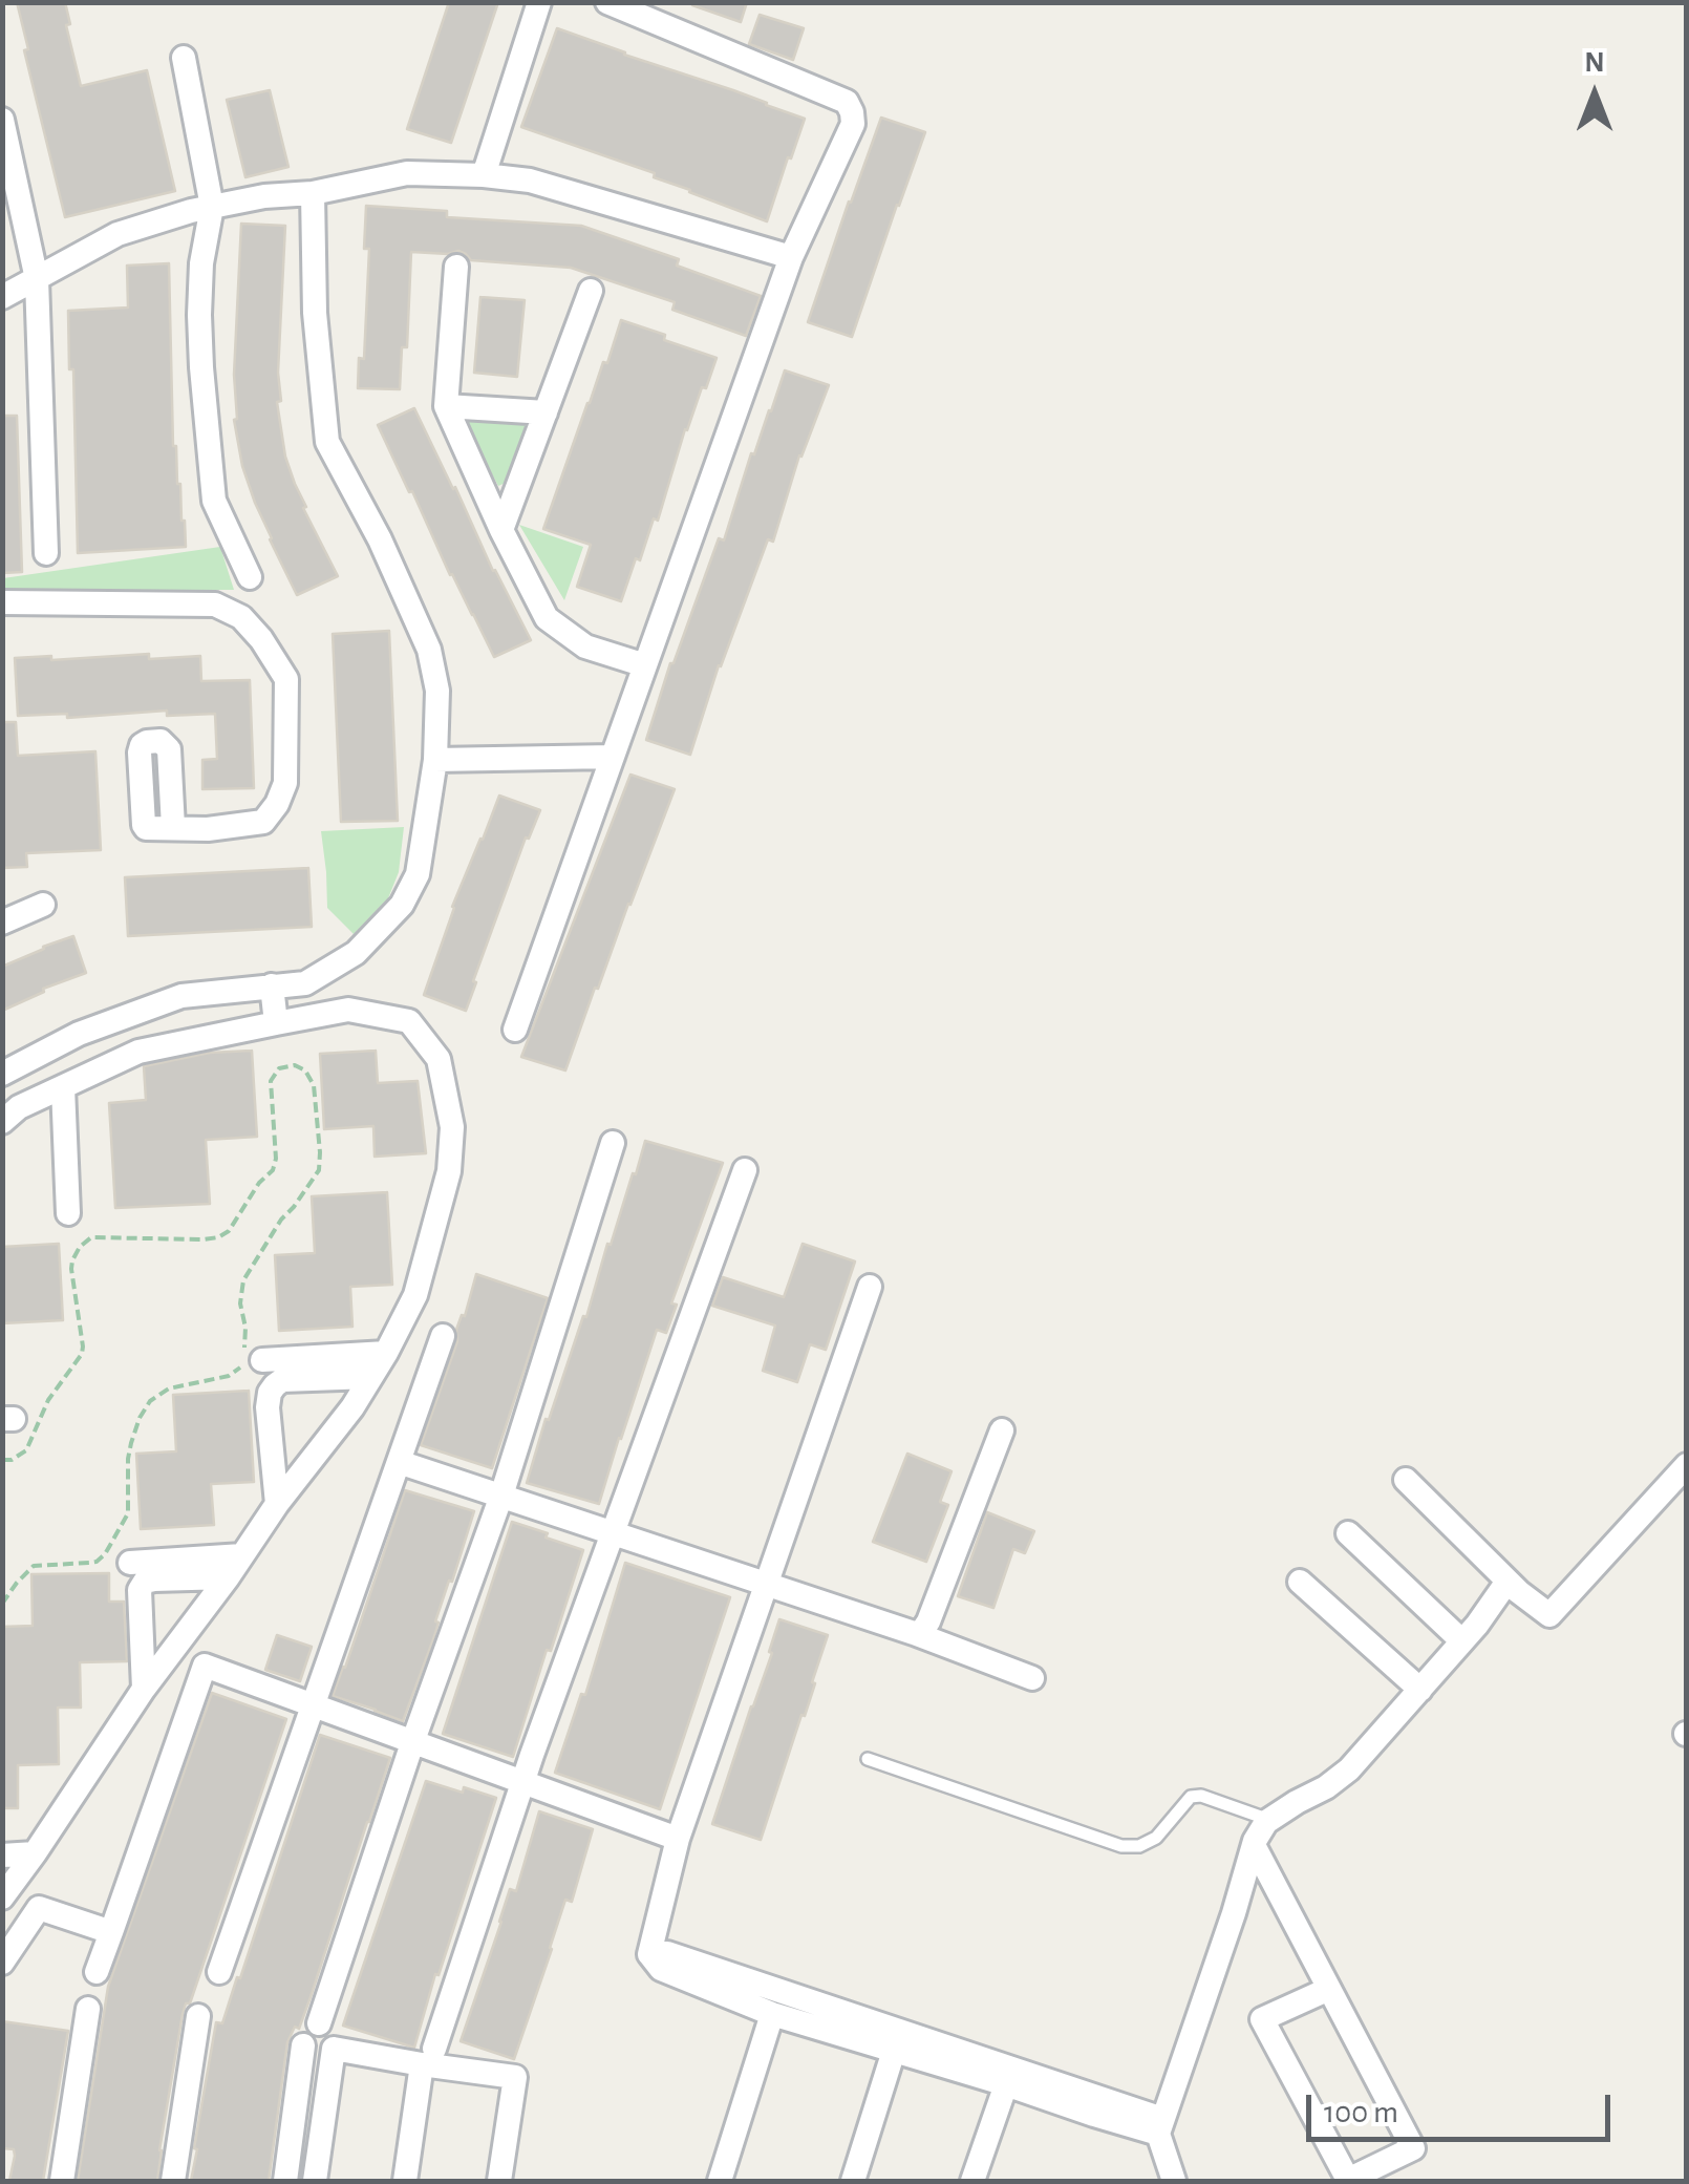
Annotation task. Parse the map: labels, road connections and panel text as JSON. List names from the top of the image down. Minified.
{"scale_bar":"100 m","north":"top"}
